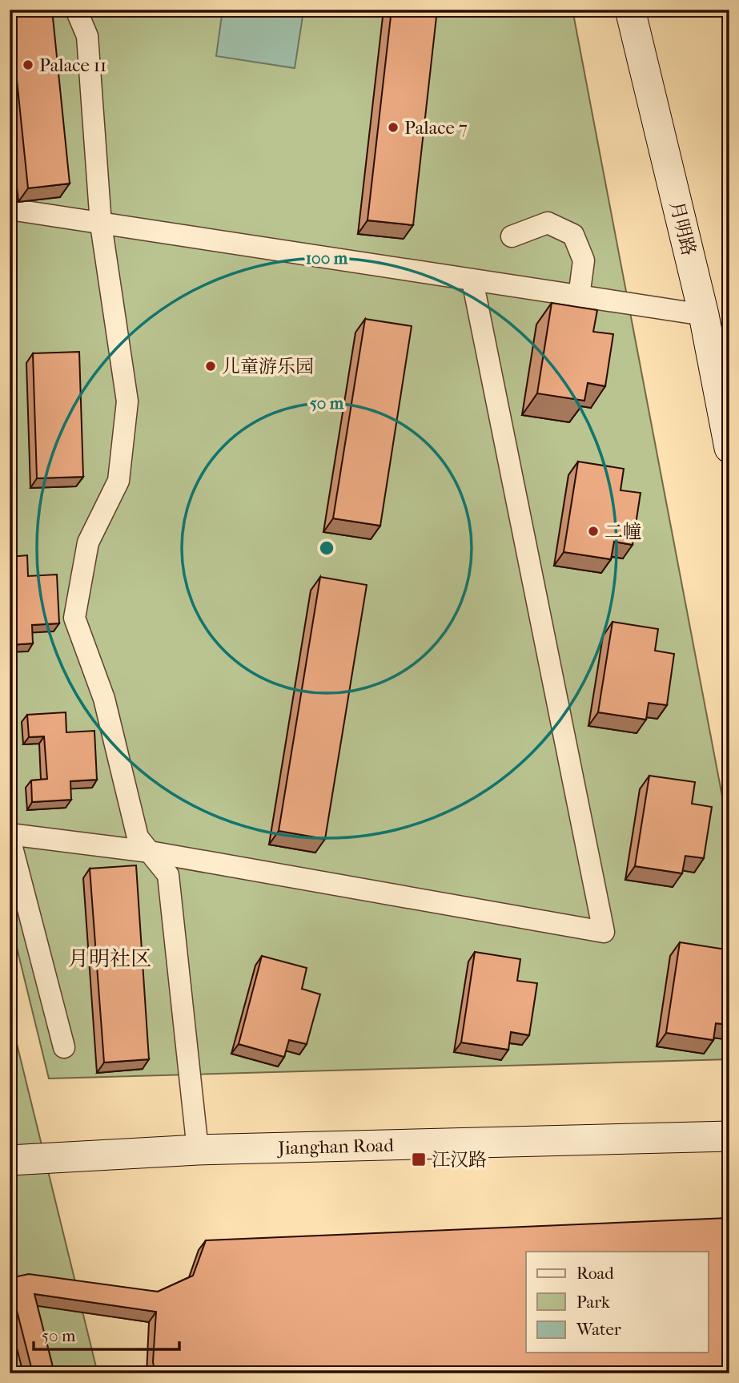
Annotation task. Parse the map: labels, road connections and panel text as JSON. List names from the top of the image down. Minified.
{"streets":{"street":["月明路","Jianghan Road"]},"districts":["月明社区"],"places":{"other":["Palace 11","Palace 7","儿童游乐园","二幢"],"transit":["江汉路"]},"legend":["Road","Park","Water"],"scale_bar":"50 m","rings":["100 m","50 m"]}
